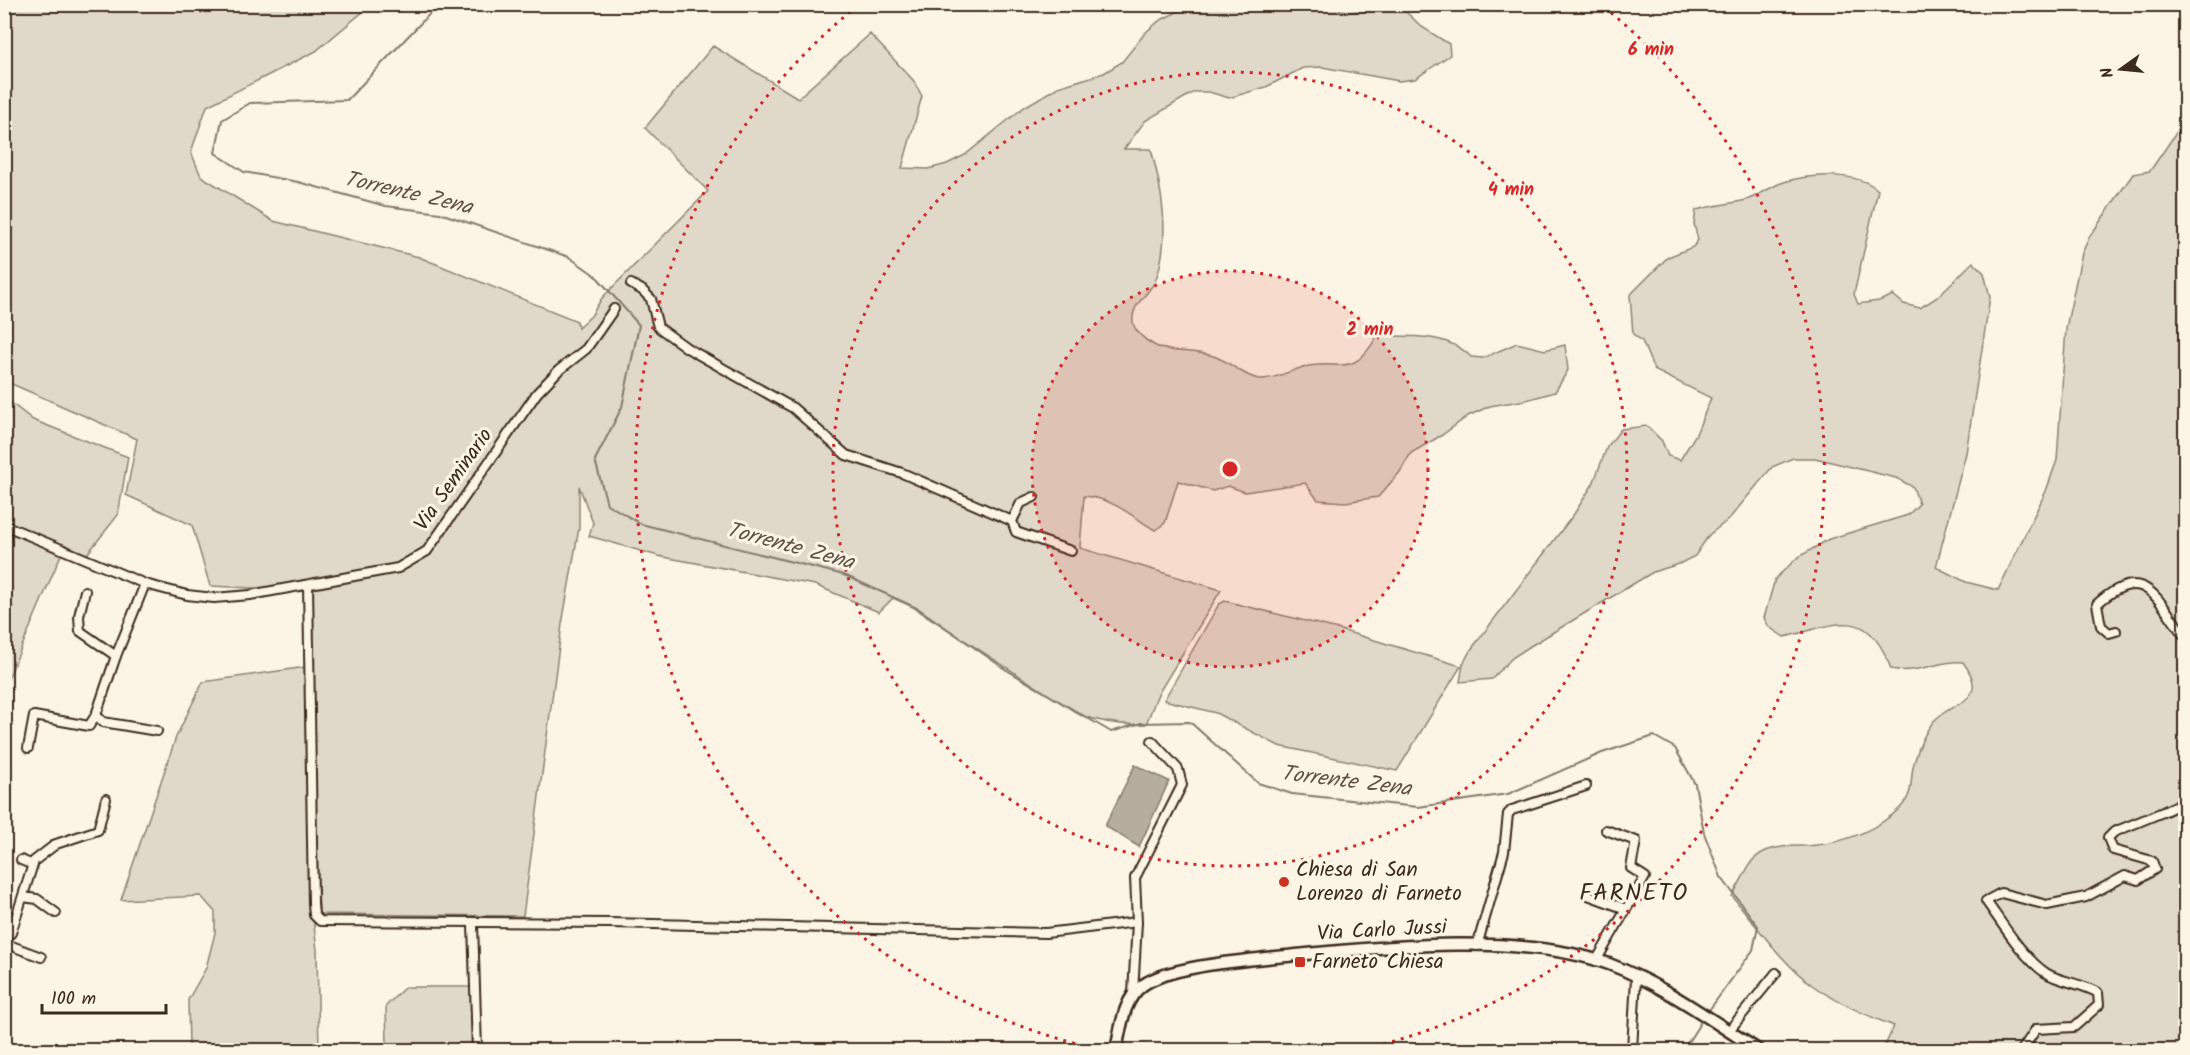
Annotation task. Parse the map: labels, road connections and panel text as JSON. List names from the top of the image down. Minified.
{"streets":{"street":["Via Seminario","Via Carlo Jussi"]},"districts":["FARNETO"],"water":["Torrente Zena"],"places":{"other":["Chiesa di San Lorenzo di Farneto"],"transit":["Farneto Chiesa"]},"scale_bar":"100 m","north":"left","rings":["6 min","4 min","2 min"]}
